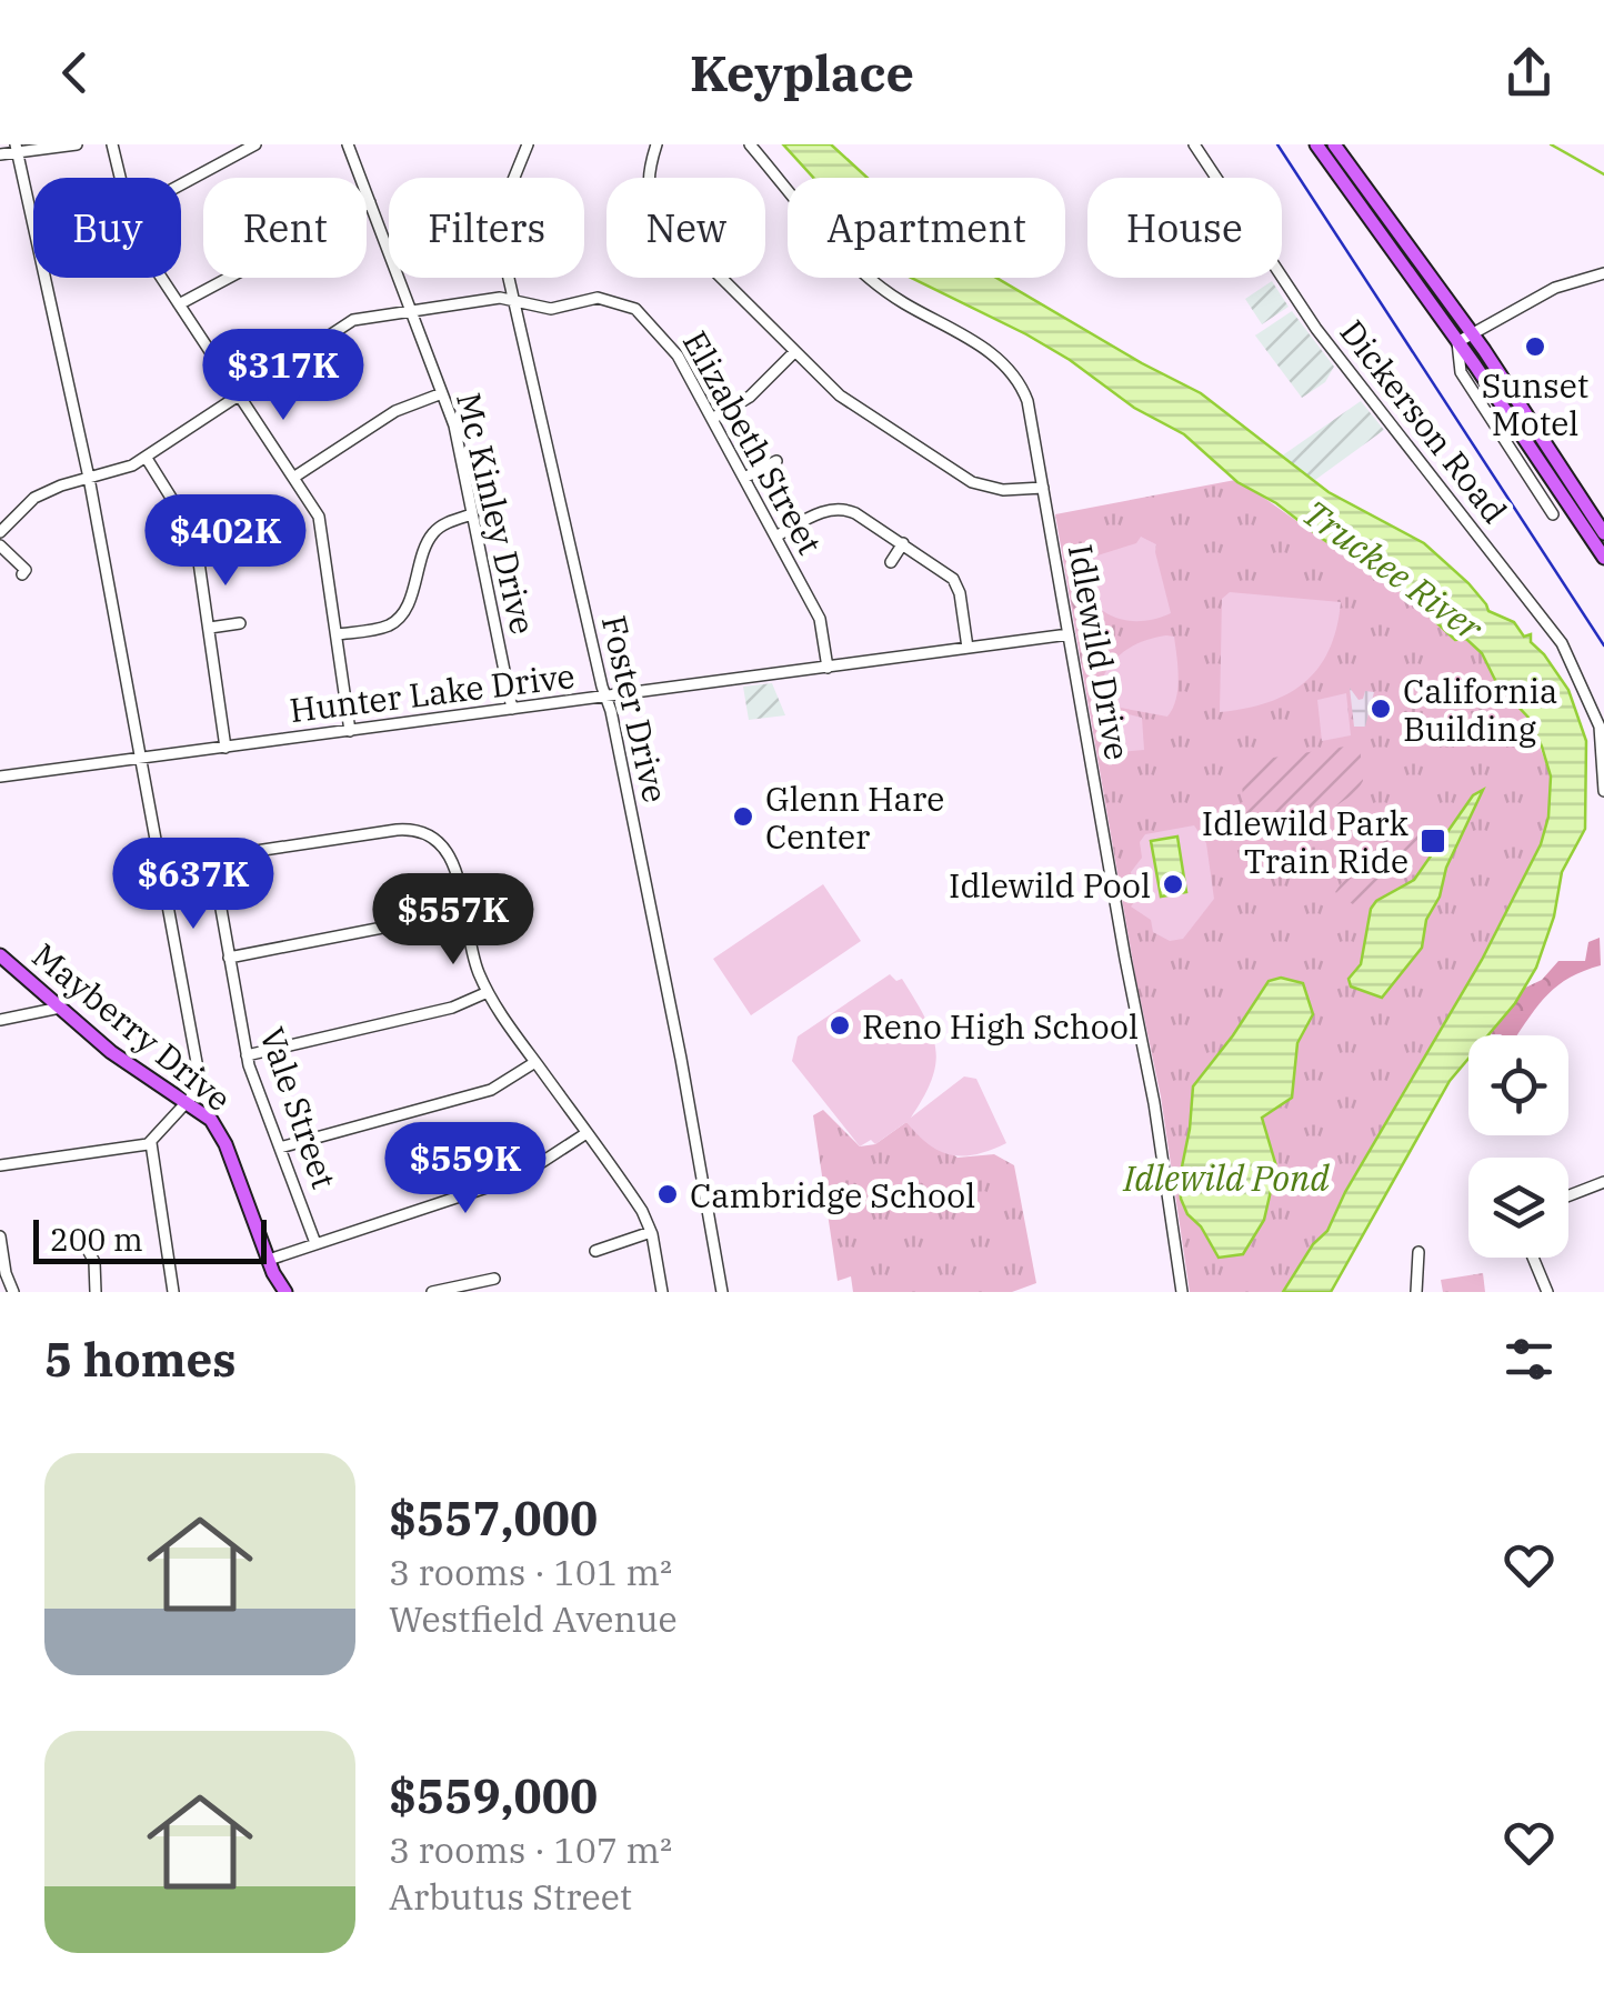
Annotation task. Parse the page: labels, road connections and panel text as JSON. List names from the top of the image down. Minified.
{"streets":{"main road":["Mayberry Drive"],"street":["Dickerson Road","Elizabeth Street","Mc Kinley Drive","Idlewild Drive","Hunter Lake Drive","Foster Drive","Vale Street"]},"crossings":[["Elizabeth Street","Mc Kinley Drive"],["Elizabeth Street","Hunter Lake Drive"],["Elizabeth Street","Foster Drive"],["Mc Kinley Drive","Hunter Lake Drive"],["Idlewild Drive","Hunter Lake Drive"],["Hunter Lake Drive","Foster Drive"]],"water":["Truckee River","Idlewild Pond"],"places":{"other":["Sunset Motel","California Building","Glenn Hare Center","Idlewild Pool","Reno High School","Cambridge School"],"transit":["Idlewild Park Train Ride"]},"scale_bar":"200 m","page":{"header":"Keyplace","chip":["Buy","Rent","Filters","New","Apartment","House"],"price":["$317K","$402K","$637K","$557K","$559K"],"scale":"200 m","heading":"5 homes","list":[{"name":"$557,000","note":"3 rooms · 101 m² · Westfield Avenue"},{"name":"$559,000","note":"3 rooms · 107 m² · Arbutus Street"}]}}
